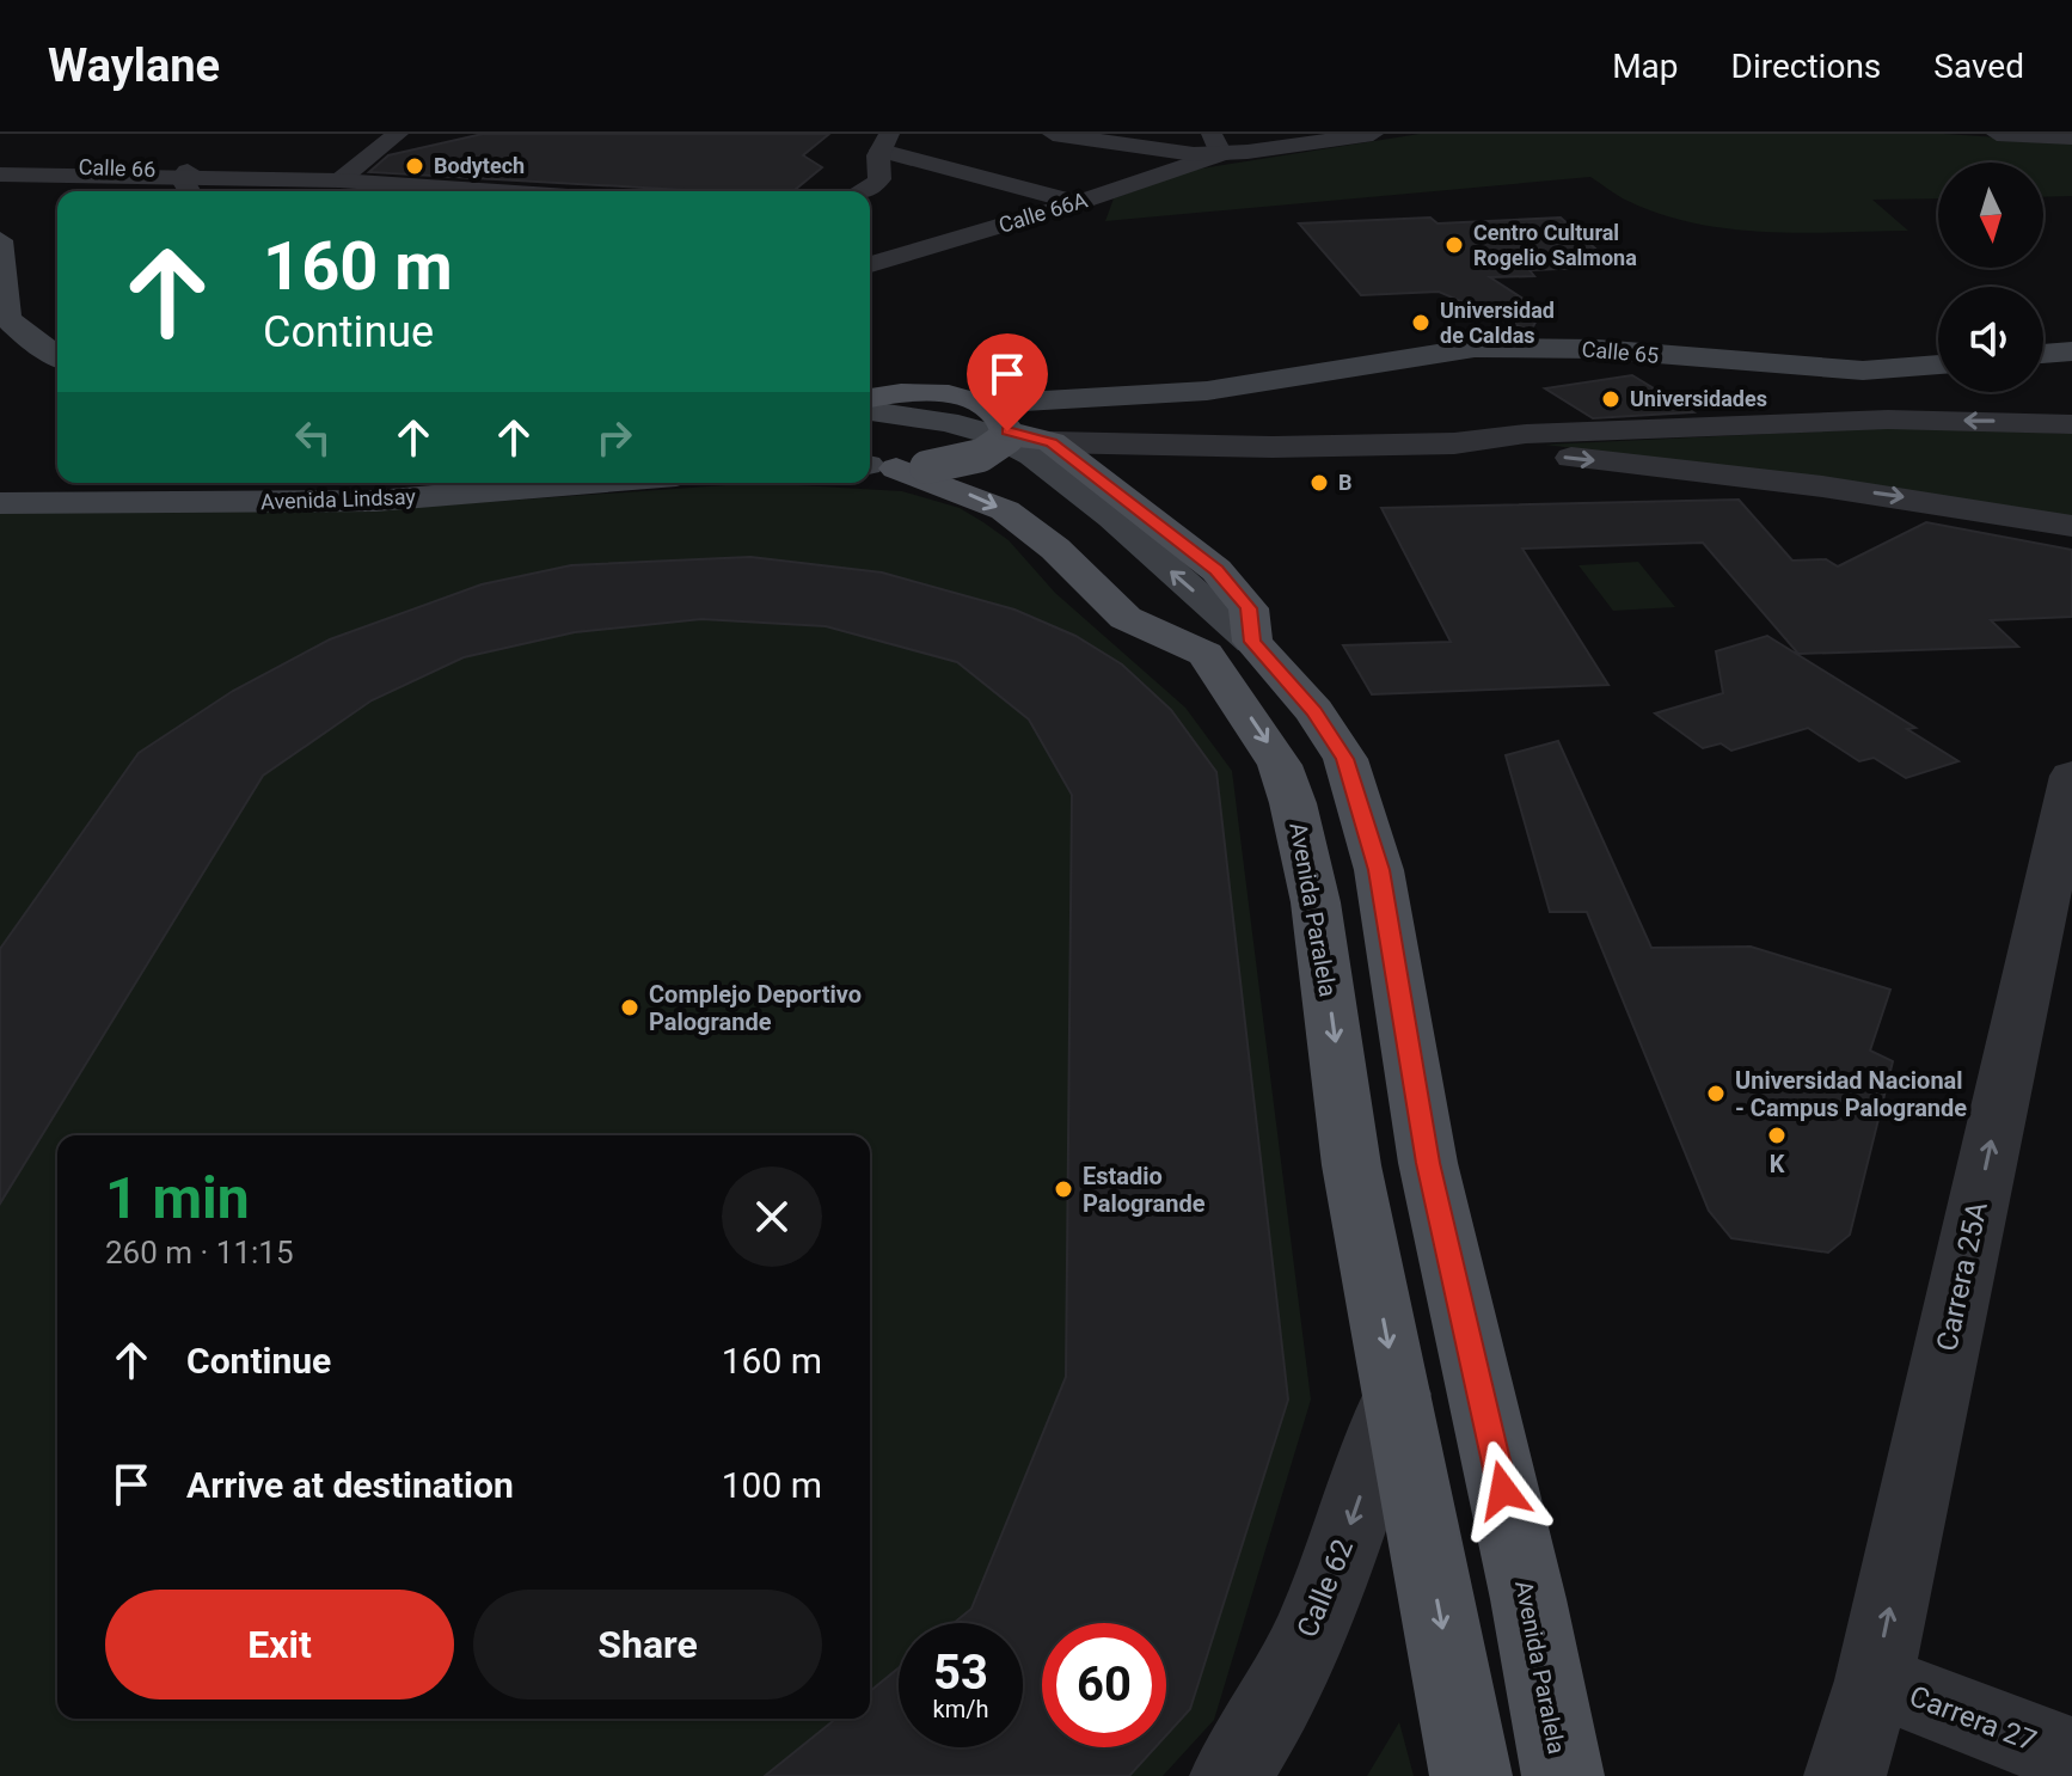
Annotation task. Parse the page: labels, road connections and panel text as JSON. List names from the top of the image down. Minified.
{"streets":{"main road":["Calle 65","Avenida Lindsay","Avenida Paralela"],"street":["Calle 66","Calle 66A","Carrera 25A","Calle 62","Carrera 27"]},"crossings":[["Avenida Paralela","Calle 62"],["Carrera 25A","Carrera 27"]],"one_way":["Carrera 25A","Calle 62"],"places":["Bodytech","Centro Cultural Rogelio Salmona","Universidad de Caldas","Universidades","B","Complejo Deportivo Palogrande","Universidad Nacional - Campus Palogrande","K","Estadio Palogrande"],"north":"bottom","page":{"header":"Waylane","nav":["Map","Directions","Saved"],"turn":["160 m","Continue"],"heading":["1 min","260 m · 11:15"],"list":[{"name":"Continue","value":"160 m"},{"name":"Arrive at destination","value":"100 m"}],"buttons":["Exit","Share"],"speed":"53 km/h","limit":"60"}}
